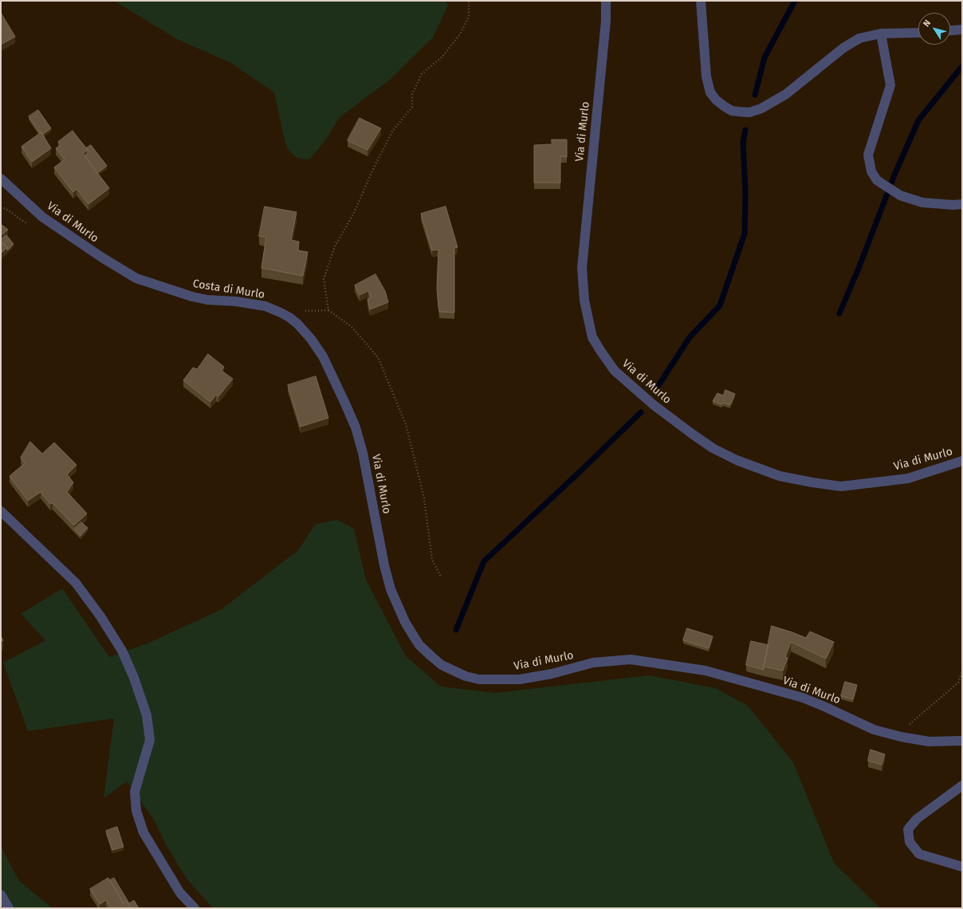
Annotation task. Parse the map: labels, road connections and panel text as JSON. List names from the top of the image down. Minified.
{"streets":{"street":["Via di Murlo","Costa di Murlo"]},"crossings":[["Via di Murlo","Costa di Murlo"]],"north":"top left"}
